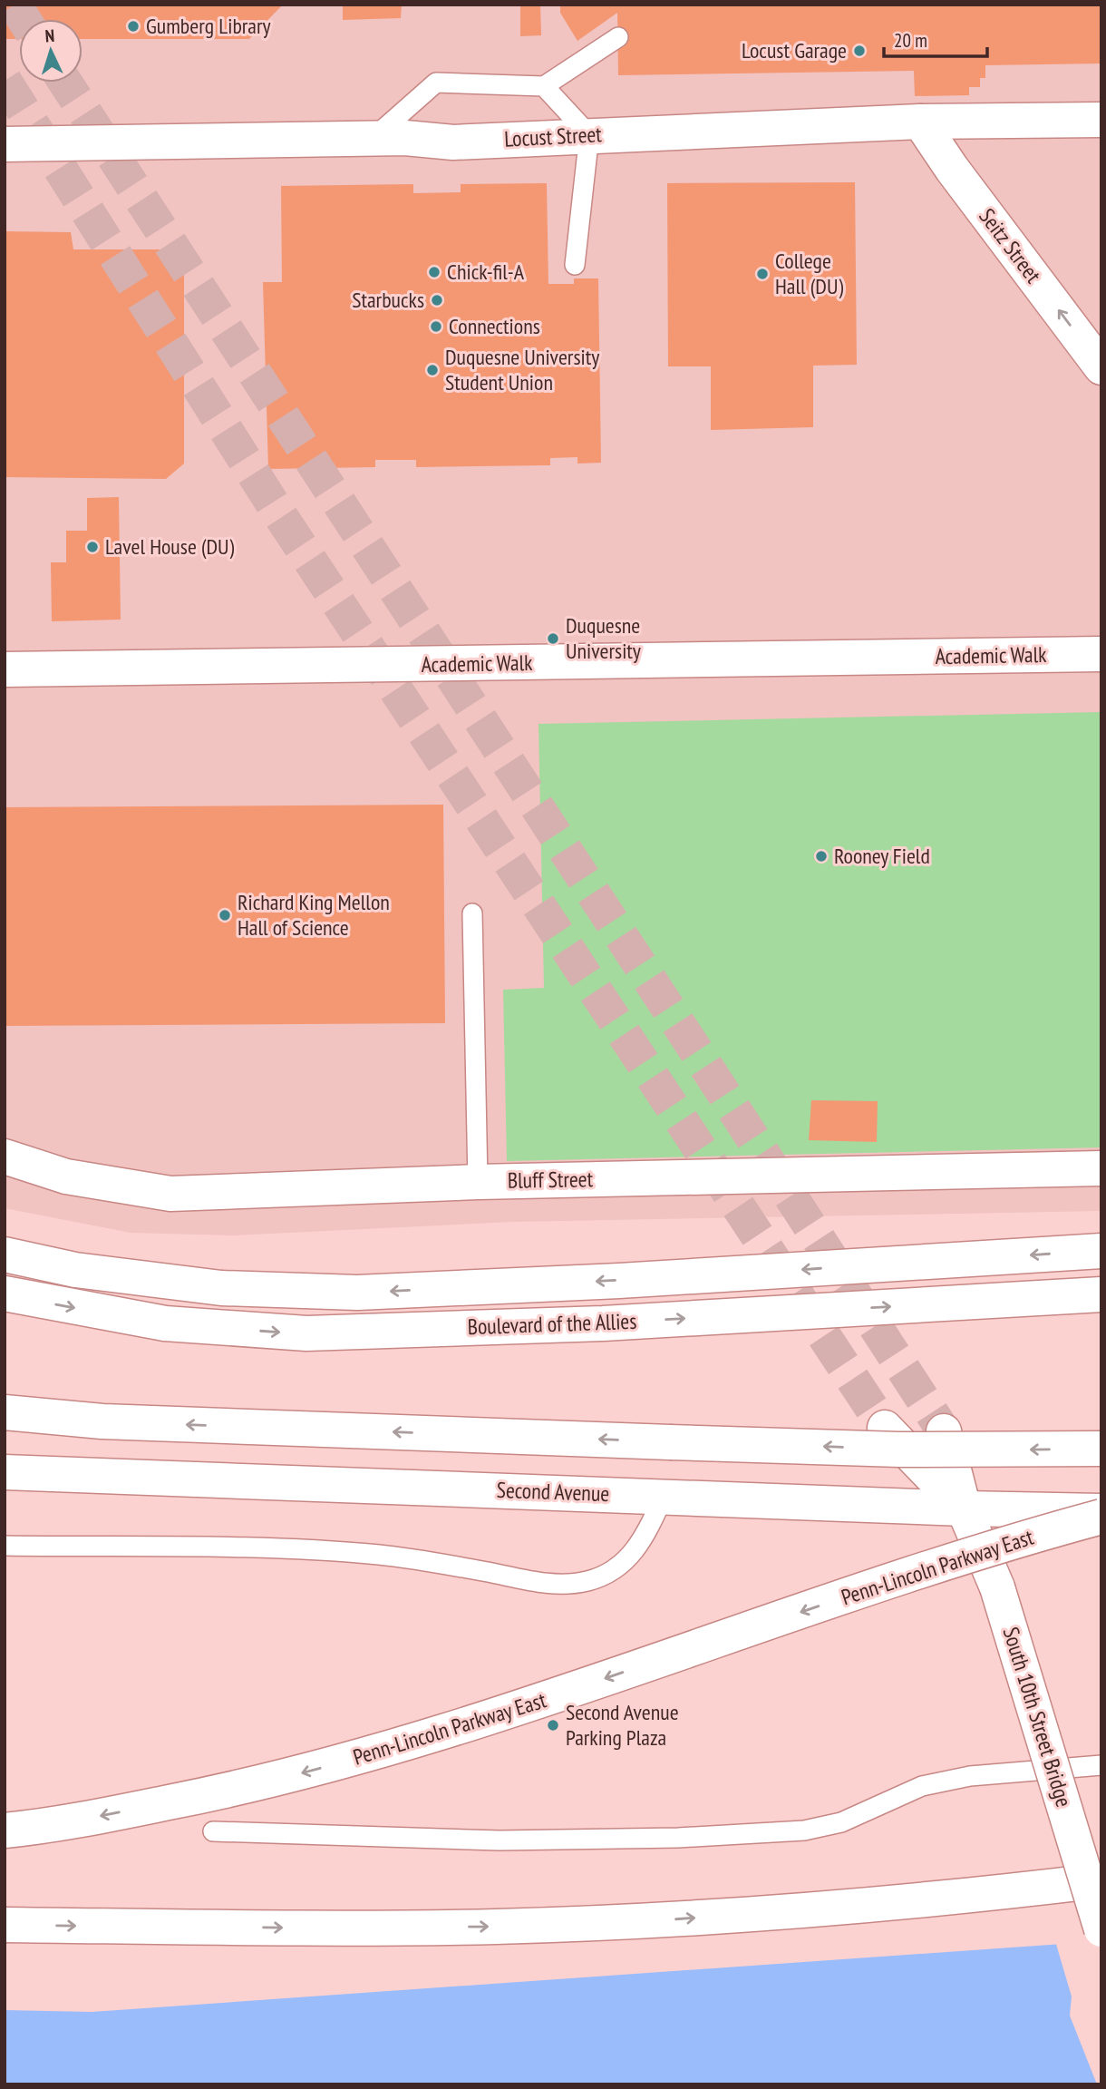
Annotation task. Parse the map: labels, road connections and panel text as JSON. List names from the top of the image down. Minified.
{"streets":{"main road":["Locust Street","Seitz Street","Academic Walk","Bluff Street","Boulevard of the Allies","Second Avenue","Penn-Lincoln Parkway East","South 10th Street Bridge"]},"crossings":[["Locust Street","Seitz Street"],["Second Avenue","South 10th Street Bridge"]],"one_way":["Seitz Street"],"places":["Gumberg Library","Locust Garage","Chick-fil-A","College Hall (DU)","Starbucks","Connections","Duquesne University Student Union","Lavel House (DU)","Duquesne University","Rooney Field","Richard King Mellon Hall of Science","Second Avenue Parking Plaza"],"scale_bar":"20 m","north":"top"}
